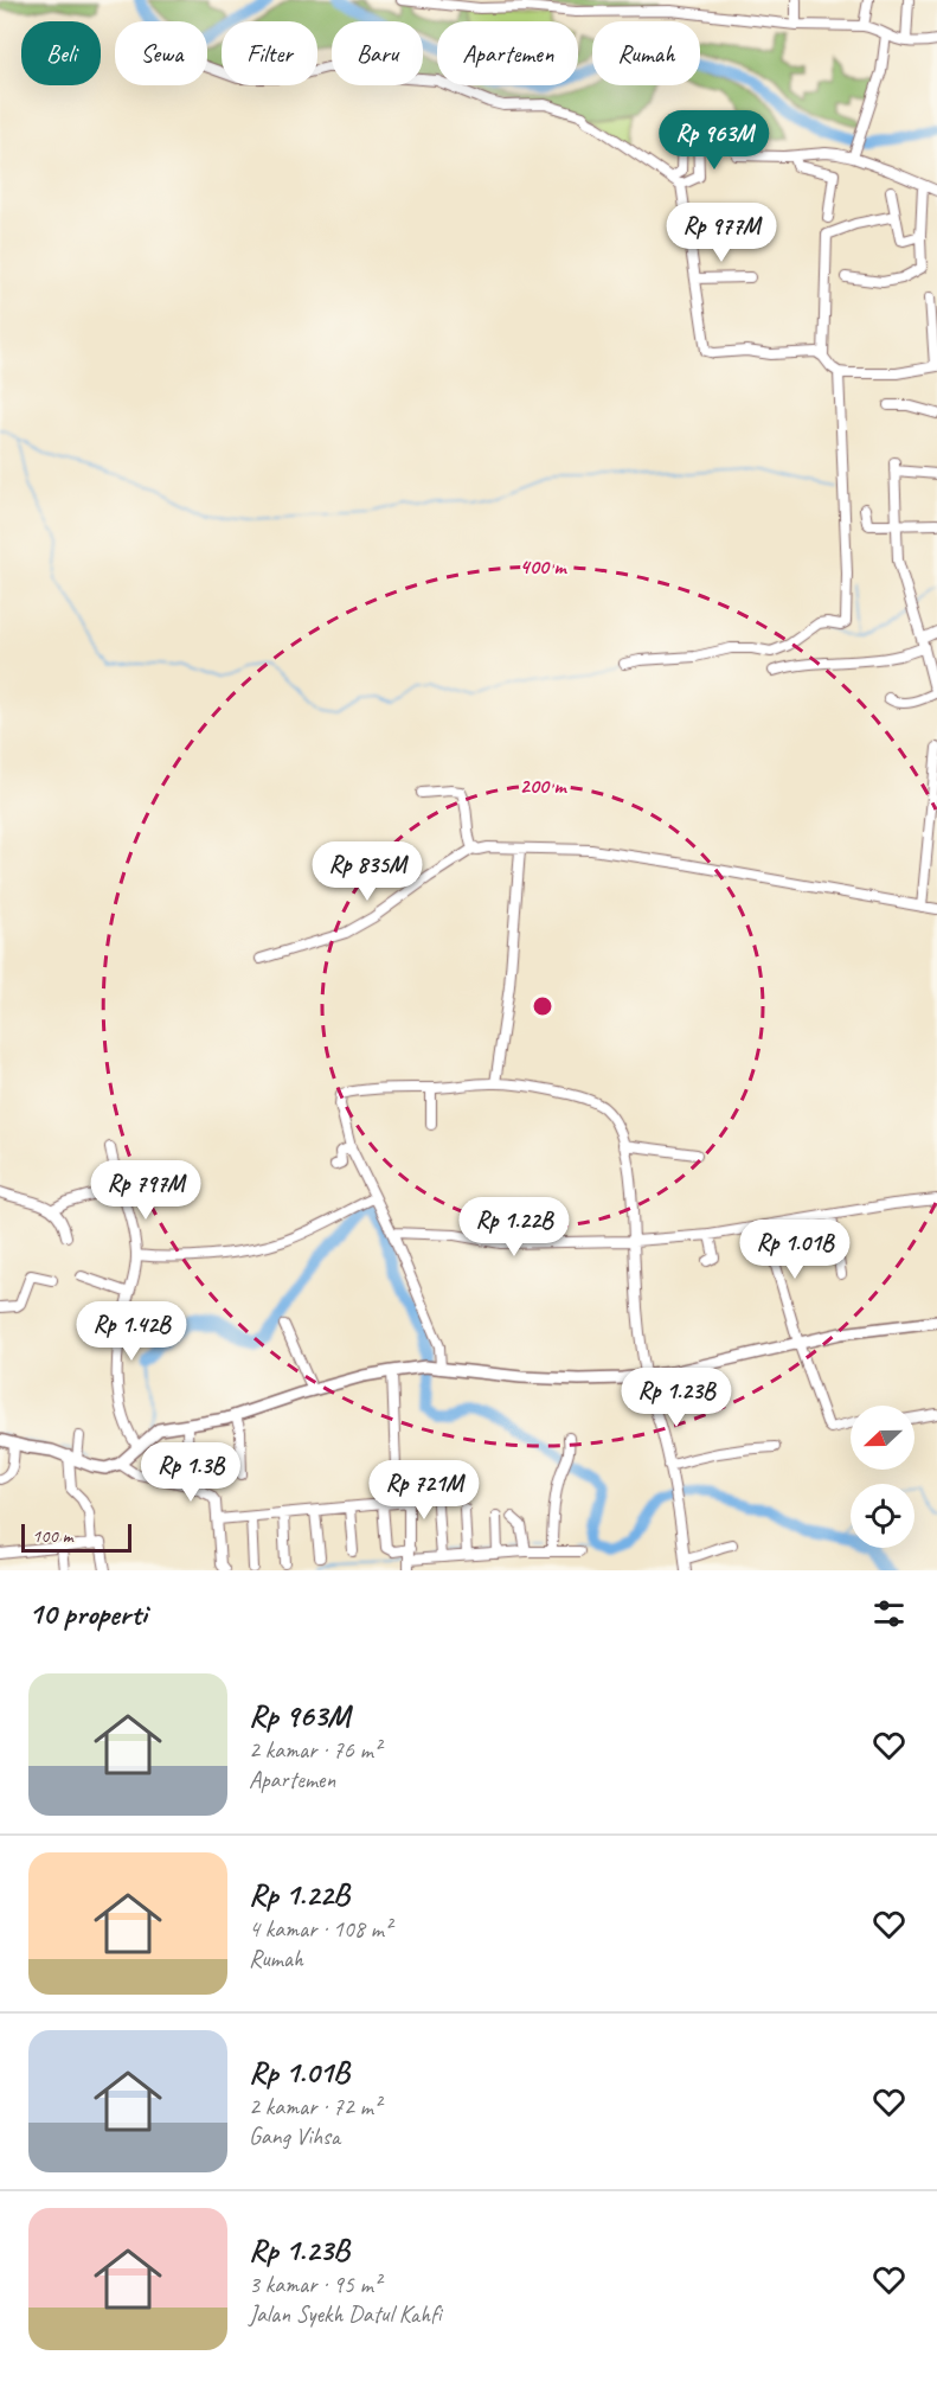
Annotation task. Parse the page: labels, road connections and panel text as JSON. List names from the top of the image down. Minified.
{"scale_bar":"100 m","north":"left","page":{"chip":["Beli","Sewa","Filter","Baru","Apartemen","Rumah"],"price":["Rp 963M","Rp 977M","Rp 835M","Rp 797M","Rp 1.22B","Rp 1.01B","Rp 1.42B","Rp 1.23B","Rp 1.3B","Rp 721M"],"scale":"100 m","heading":"10 properti","list":[{"name":"Rp 963M","note":"2 kamar · 76 m² · Apartemen"},{"name":"Rp 1.22B","note":"4 kamar · 108 m² · Rumah"},{"name":"Rp 1.01B","note":"2 kamar · 72 m² · Gang Vihsa"},{"name":"Rp 1.23B","note":"3 kamar · 95 m² · Jalan Syekh Datul Kahfi"}]},"rings":["400 m","200 m"]}
